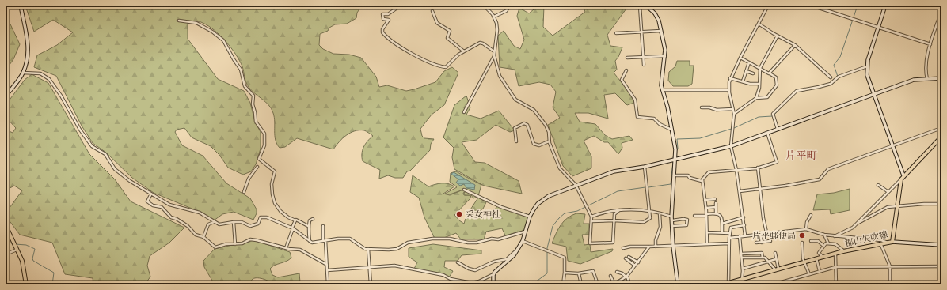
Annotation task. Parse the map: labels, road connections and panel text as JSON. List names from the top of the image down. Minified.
{"streets":{"main road":["郡山矢吹線"]},"districts":["片平町"],"places":["采女神社","片平郵便局"]}
